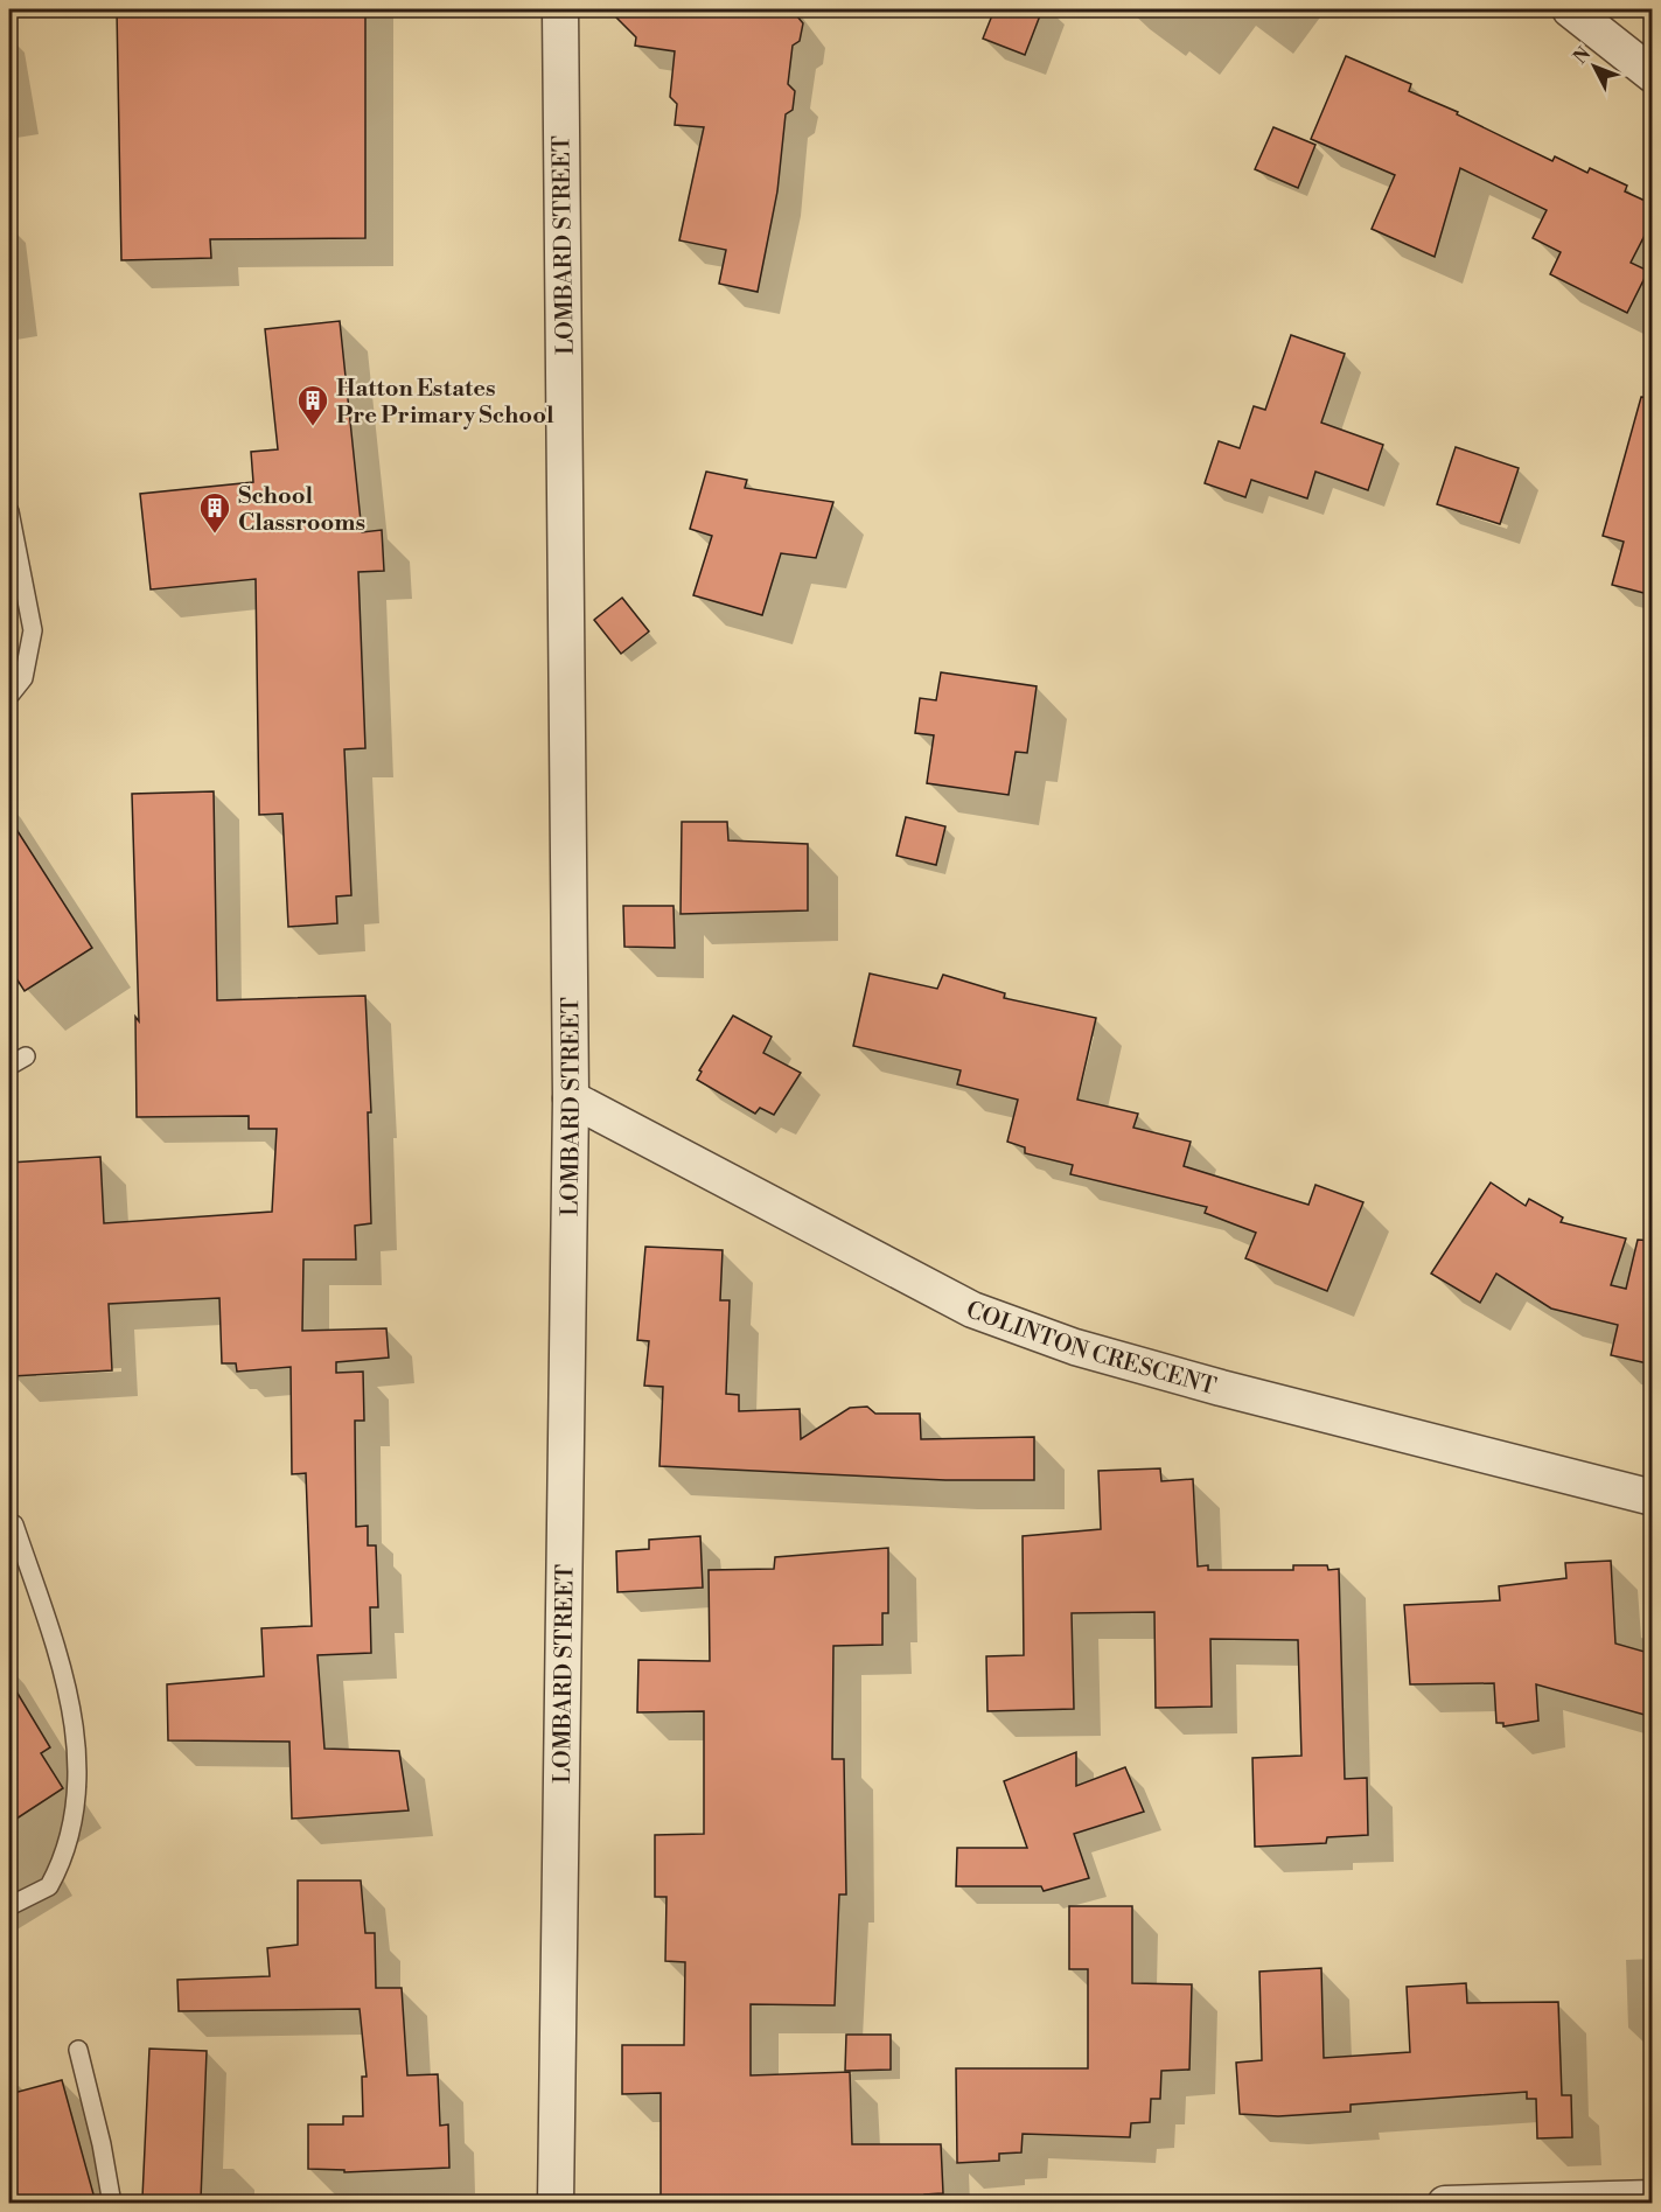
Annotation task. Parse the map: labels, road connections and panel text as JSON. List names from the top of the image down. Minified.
{"streets":{"street":["LOMBARD STREET","COLINTON CRESCENT"]},"crossings":[["LOMBARD STREET","COLINTON CRESCENT"]],"places":{"building":["Hatton Estates Pre Primary School","School Classrooms"]},"north":"top left"}
